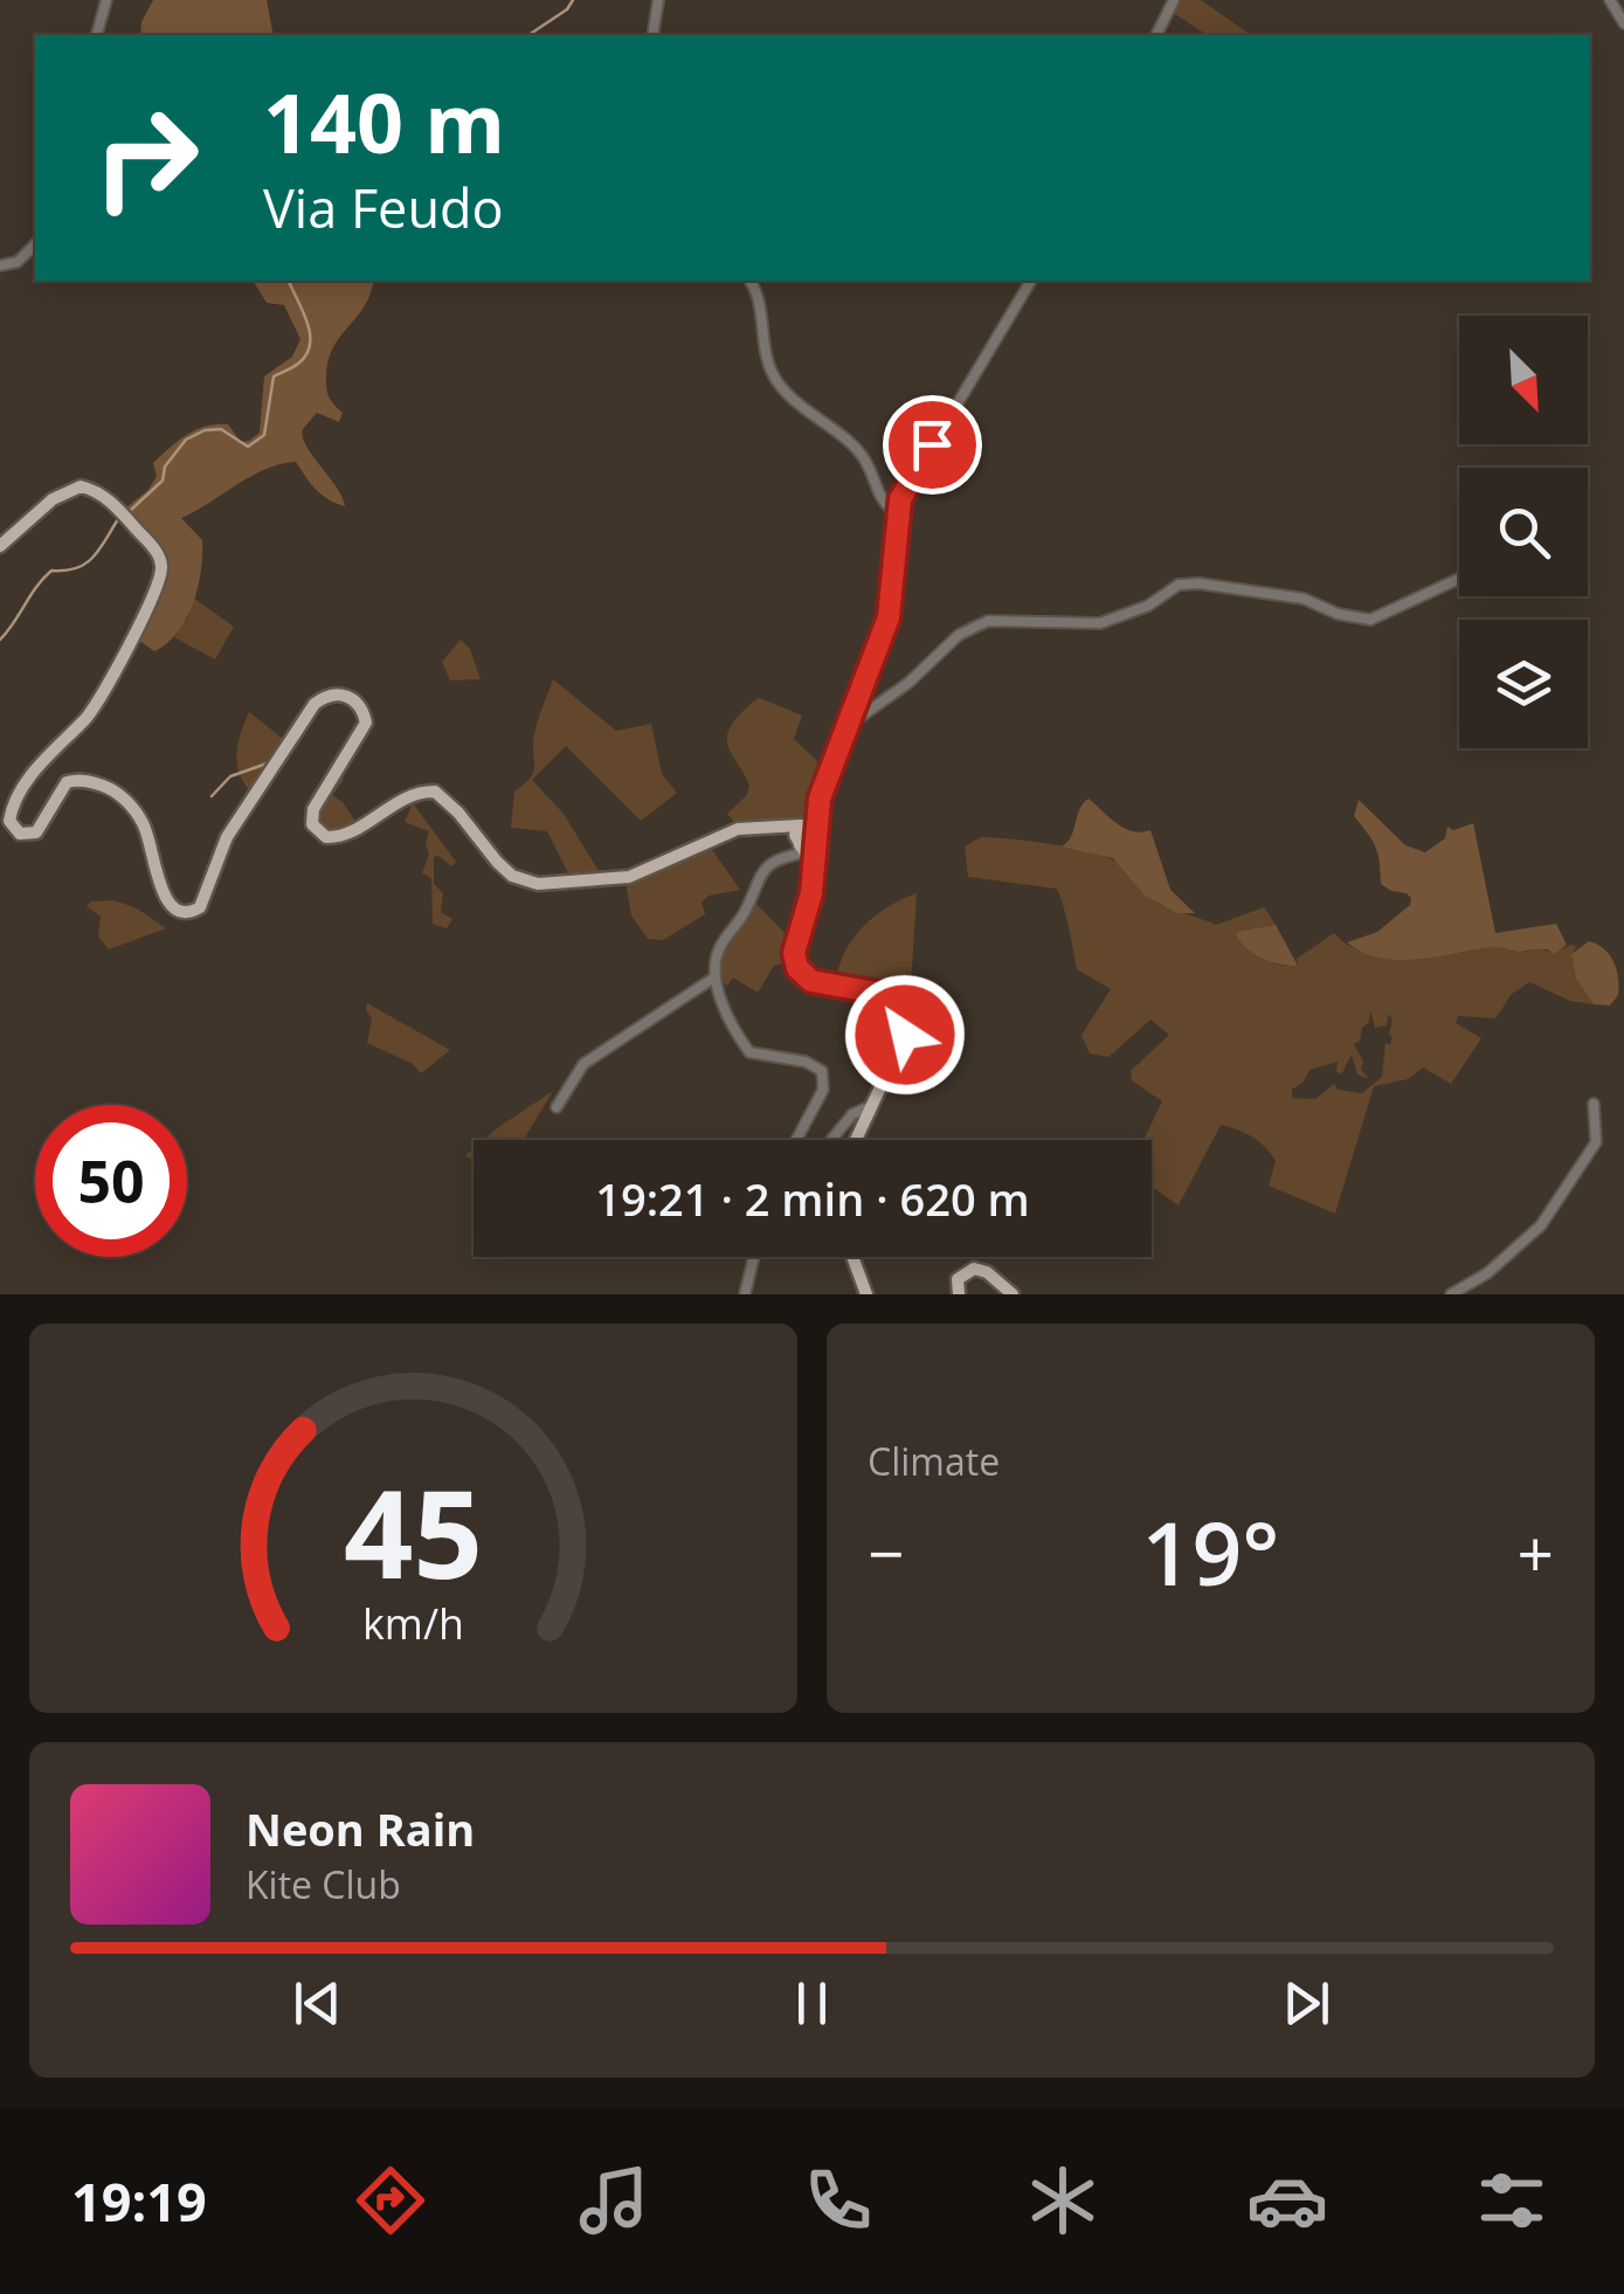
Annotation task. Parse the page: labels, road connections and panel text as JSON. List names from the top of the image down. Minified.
{"north":"bottom right","page":{"turn":["140 m","Via Feudo"],"limit":"50","trip":"19:21 · 2 min · 620 m","tile":"Climate","heat":["−","19°","+"],"song":["Neon Rain","Kite Club"],"tabs":"19:19","gauge":["45","km/h"]}}
